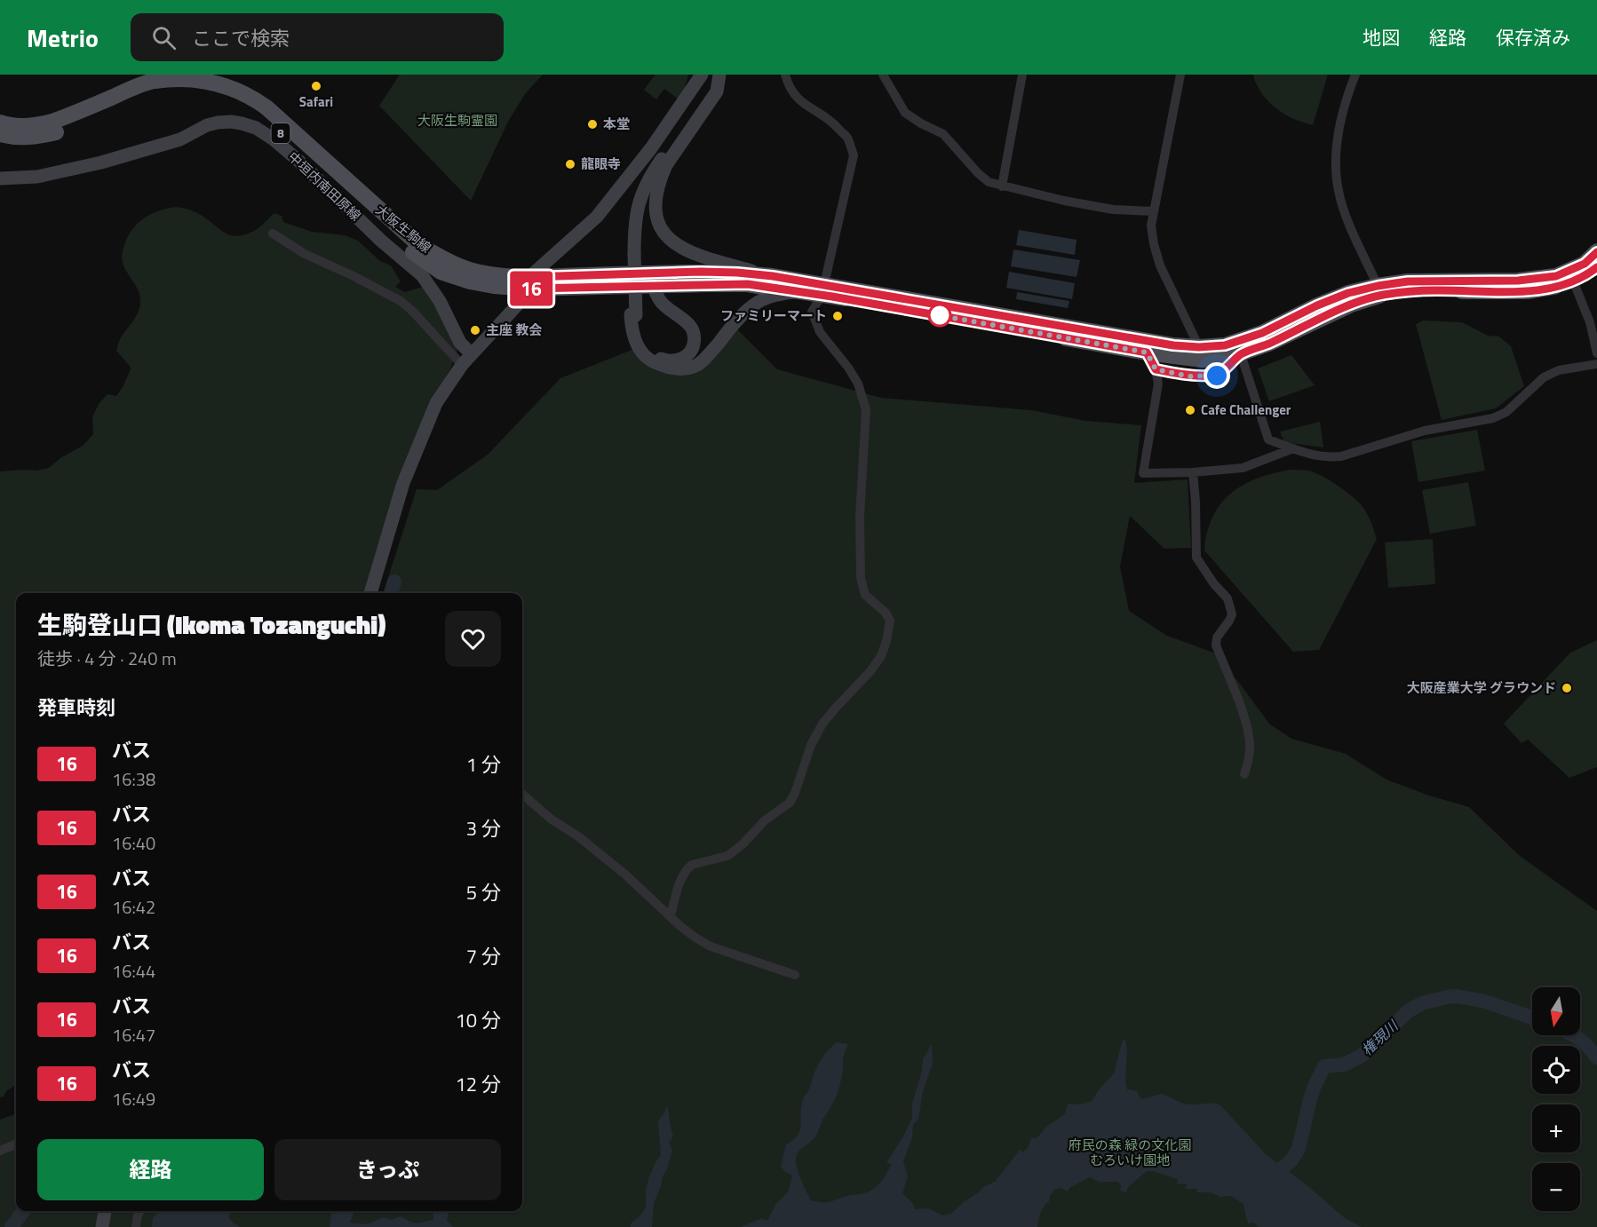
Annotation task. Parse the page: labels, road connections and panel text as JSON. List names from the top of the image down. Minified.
{"streets":{"main road":["8","大阪生駒線"],"street":["中垣内南田原線"]},"water":["権現川"],"parks":["大阪生駒霊園","府民の森 緑の文化園 むろいけ園地"],"places":["Safari","本堂","龍眼寺","ファミリーマート","主座 教会","Cafe Challenger","大阪産業大学 グラウンド"],"lines":["bus line 16"],"north":"bottom","page":{"header":"Metrio","search":"ここで検索","nav":["地図","経路","保存済み"],"on_map":"16","heading":[["生駒登山口 (Ikoma Tozanguchi)","徒歩 · 4 分 · 240 m"],"発車時刻"],"list":[{"mark":"16","name":"バス","note":"16:38","value":"1 分"},{"mark":"16","name":"バス","note":"16:40","value":"3 分"},{"mark":"16","name":"バス","note":"16:42","value":"5 分"},{"mark":"16","name":"バス","note":"16:44","value":"7 分"},{"mark":"16","name":"バス","note":"16:47","value":"10 分"},{"mark":"16","name":"バス","note":"16:49","value":"12 分"}],"map_buttons":["+","−"],"buttons":["経路","きっぷ"]}}
